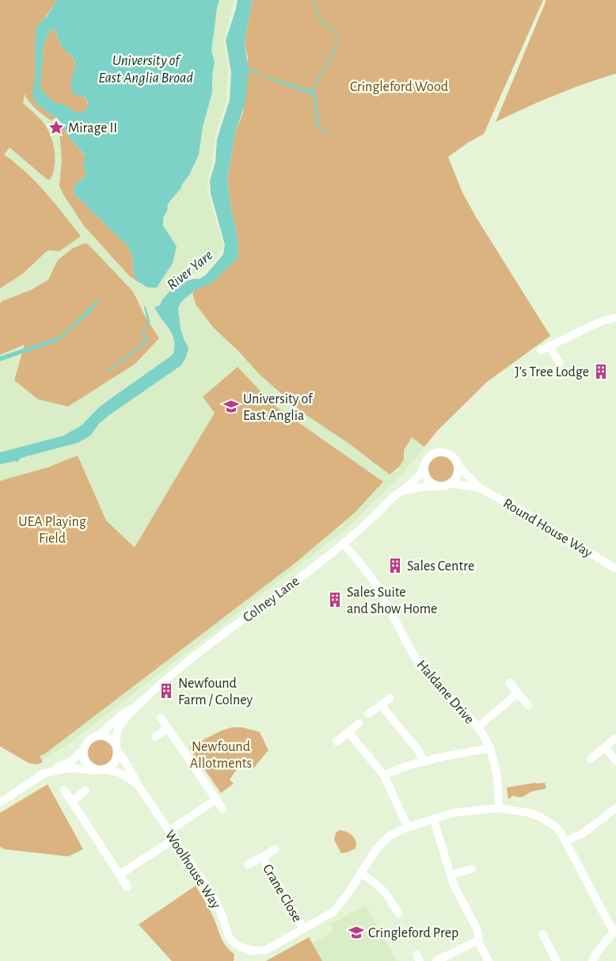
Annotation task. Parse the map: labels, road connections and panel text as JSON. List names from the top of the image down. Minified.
{"streets":{"street":["Round House Way","Colney Lane","Haldane Drive","Woolhouse Way","Crane Close"]},"crossings":[["Round House Way","Colney Lane"],["Colney Lane","Haldane Drive"],["Colney Lane","Woolhouse Way"],["Haldane Drive","Woolhouse Way"],["Woolhouse Way","Crane Close"]],"water":["University of East Anglia Broad","River Yare"],"parks":["Cringleford Wood","UEA Playing Field","Newfound Allotments"],"places":{"place":["Mirage II"],"building":["J’s Tree Lodge","Sales Centre","Sales Suite and Show Home","Newfound Farm / Colney"],"school or university":["University of East Anglia","Cringleford Prep"]}}
